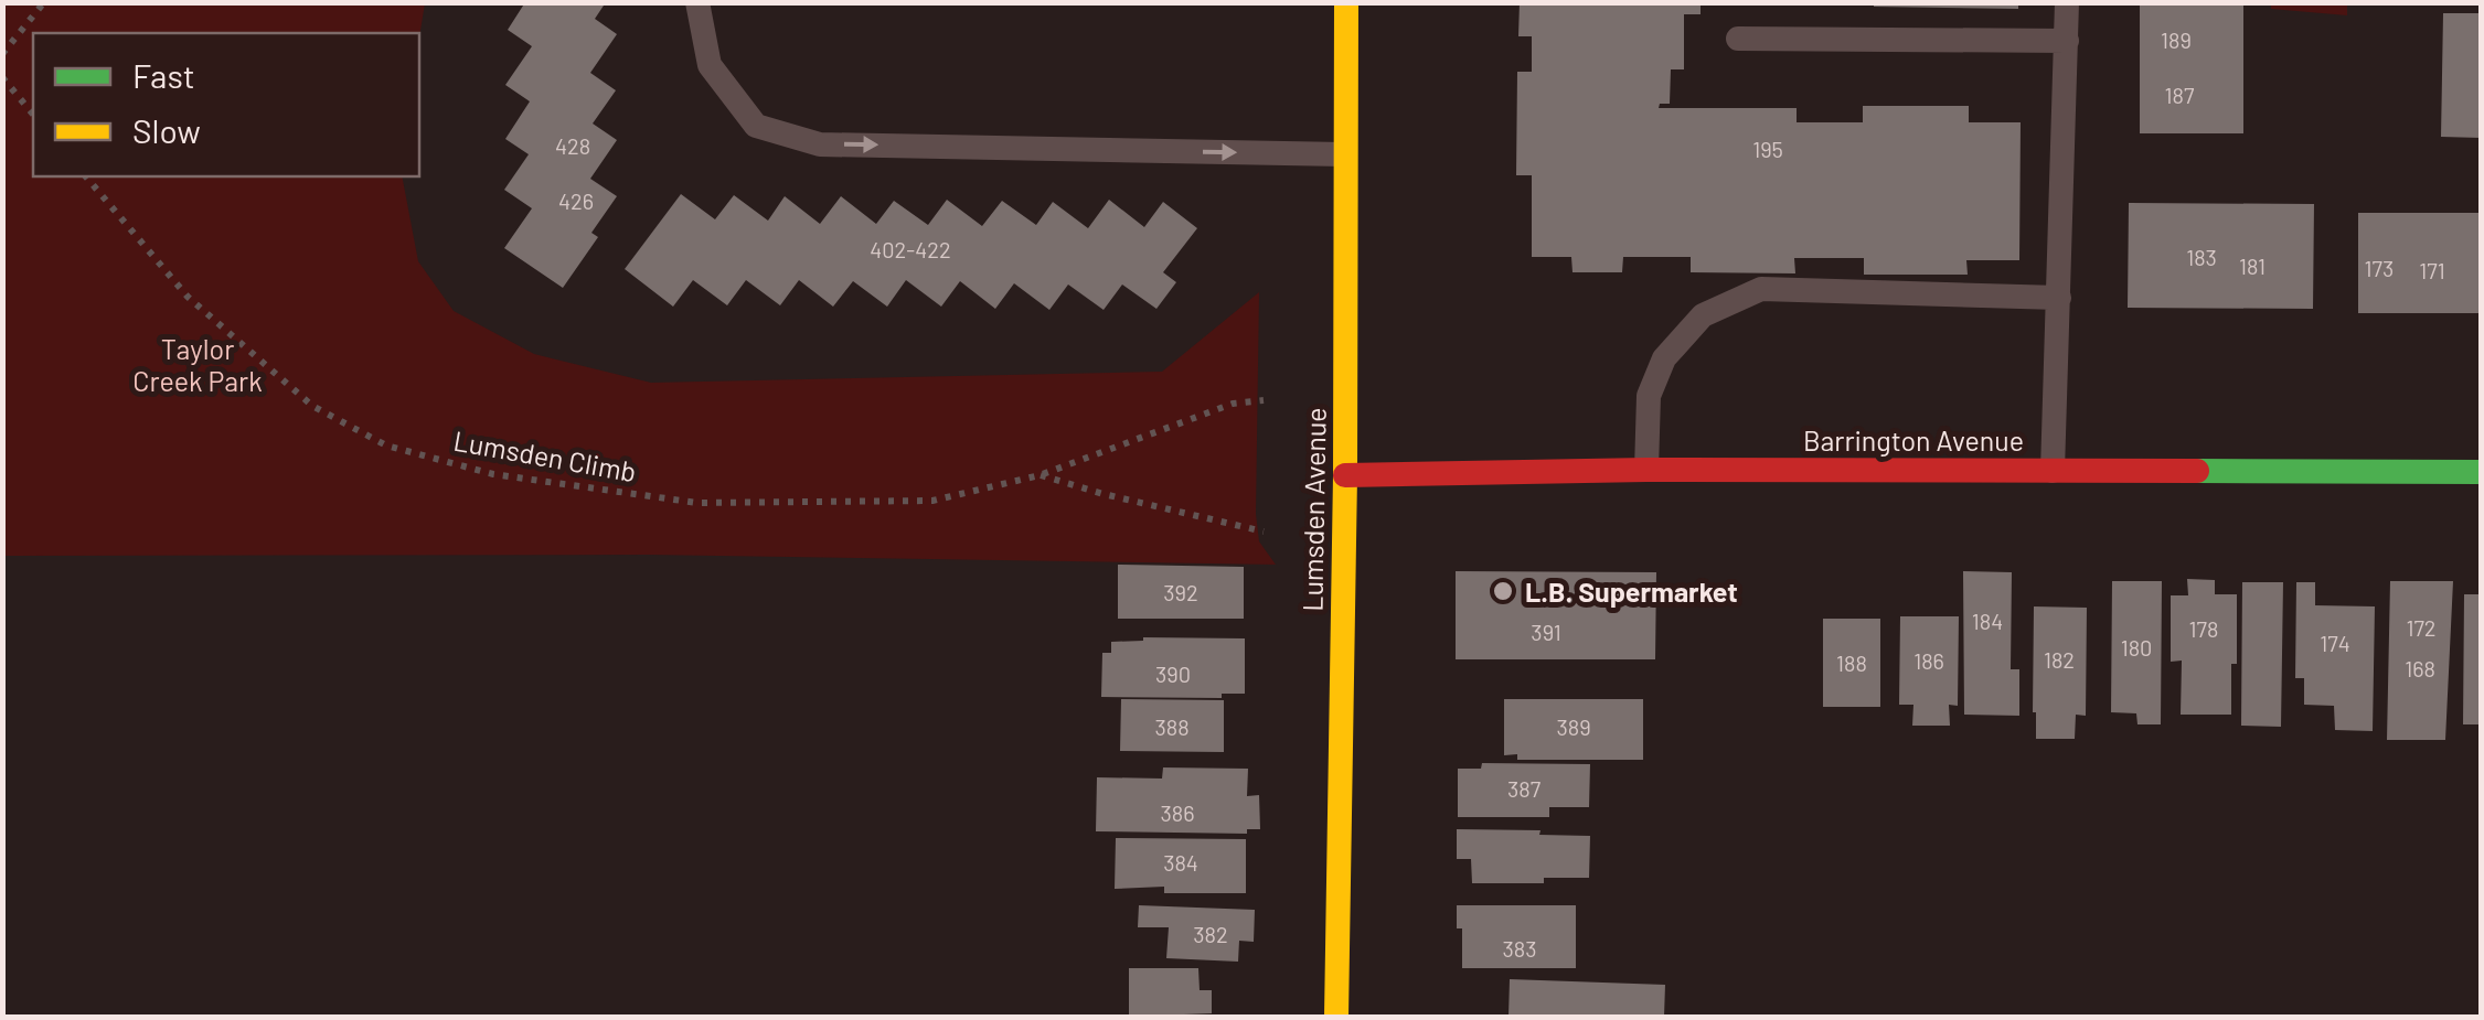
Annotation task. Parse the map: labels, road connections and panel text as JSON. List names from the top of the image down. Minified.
{"streets":{"street":["Barrington Avenue","Lumsden Avenue"],"path":["Lumsden Climb"]},"crossings":[["Barrington Avenue","Lumsden Avenue"]],"parks":["Taylor Creek Park"],"places":["L.B. Supermarket"],"house_numbers":["189","187","428","195","426","402-422","183","181","173","171","392","184","172","178","391","174","180","182","186","188","168","390","388","389","387","386","384","382","383"],"legend":["Fast","Slow"]}
